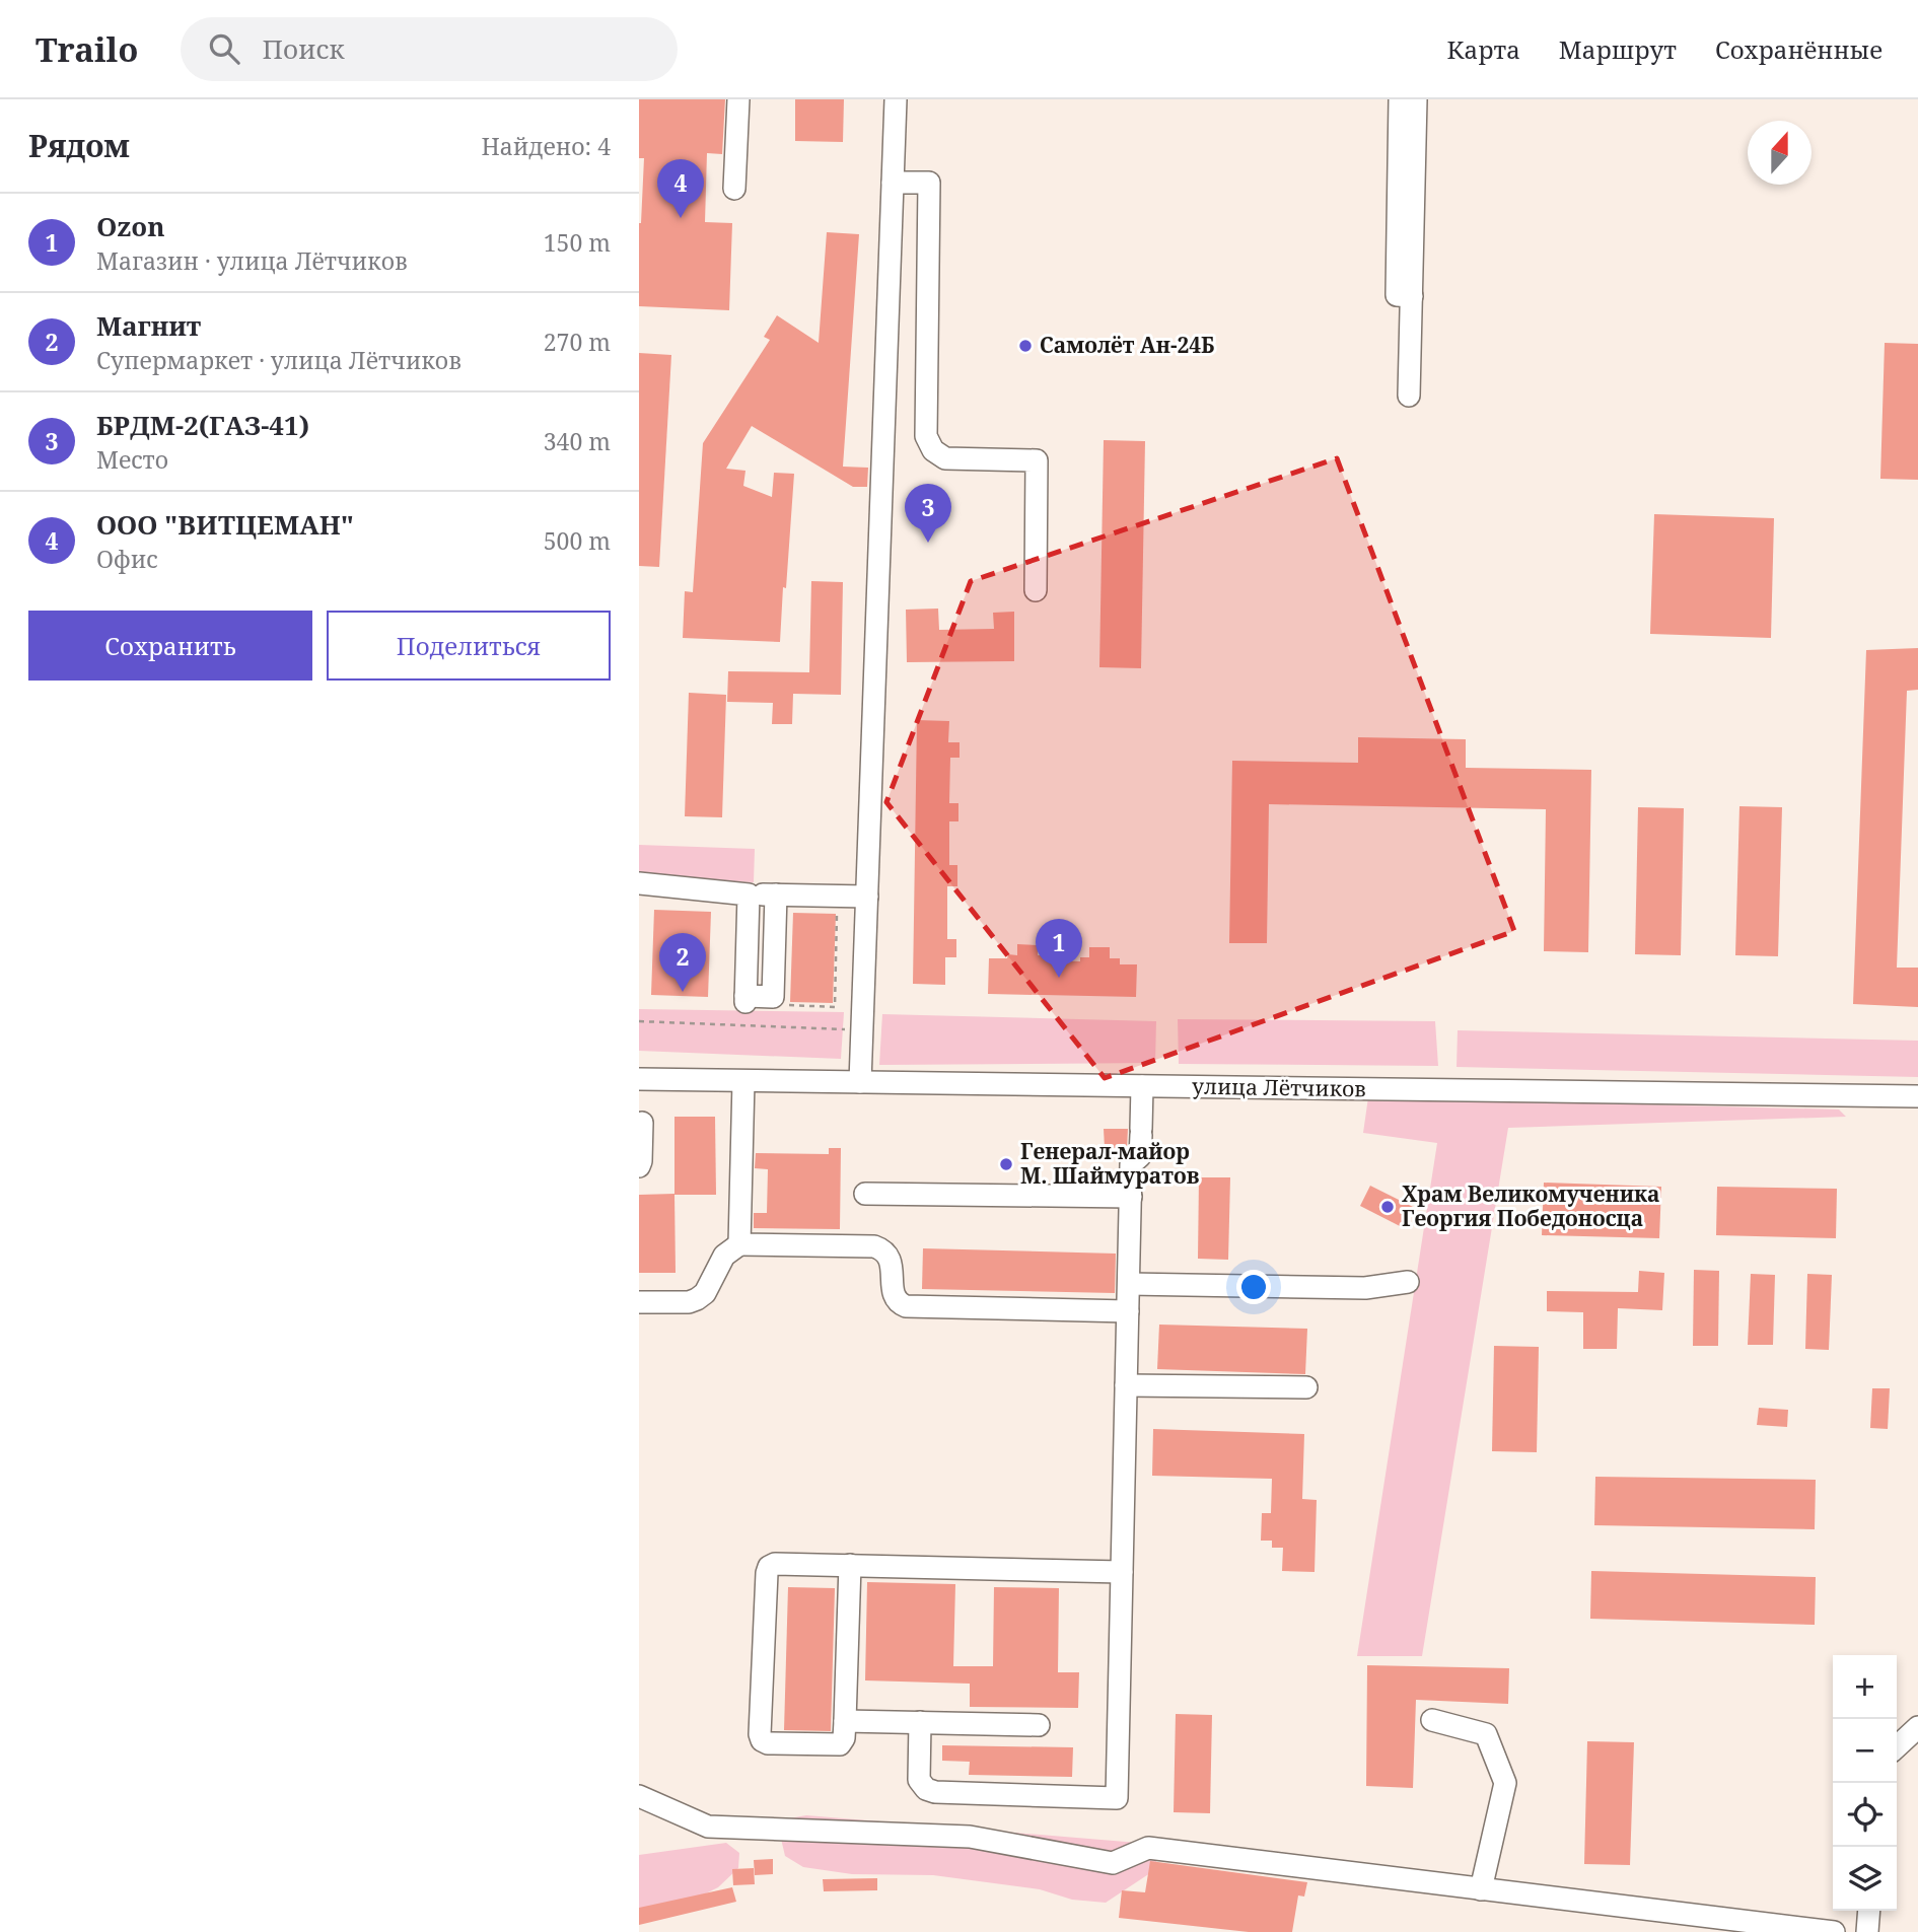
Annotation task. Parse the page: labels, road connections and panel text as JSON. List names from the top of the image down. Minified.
{"streets":{"street":["улица Лётчиков"]},"places":["Самолёт Ан-24Б","Генерал-майор М. Шаймуратов","Храм Великомученика Георгия Победоносца"],"north":"top","page":{"header":"Trailo","search":"Поиск","nav":["Карта","Маршрут","Сохранённые"],"heading":["Рядом","Найдено: 4"],"pins":["4","3","1","2"],"list":[{"mark":"1","name":"Ozon","note":"Магазин · улица Лётчиков","value":"150 m"},{"mark":"2","name":"Магнит","note":"Супермаркет · улица Лётчиков","value":"270 m"},{"mark":"3","name":"БРДМ-2(ГАЗ-41)","note":"Место","value":"340 m"},{"mark":"4","name":"ООО \"ВИТЦЕМАН\"","note":"Офис","value":"500 m"}],"buttons":["Сохранить","Поделиться"],"map_buttons":["+","−"]}}
